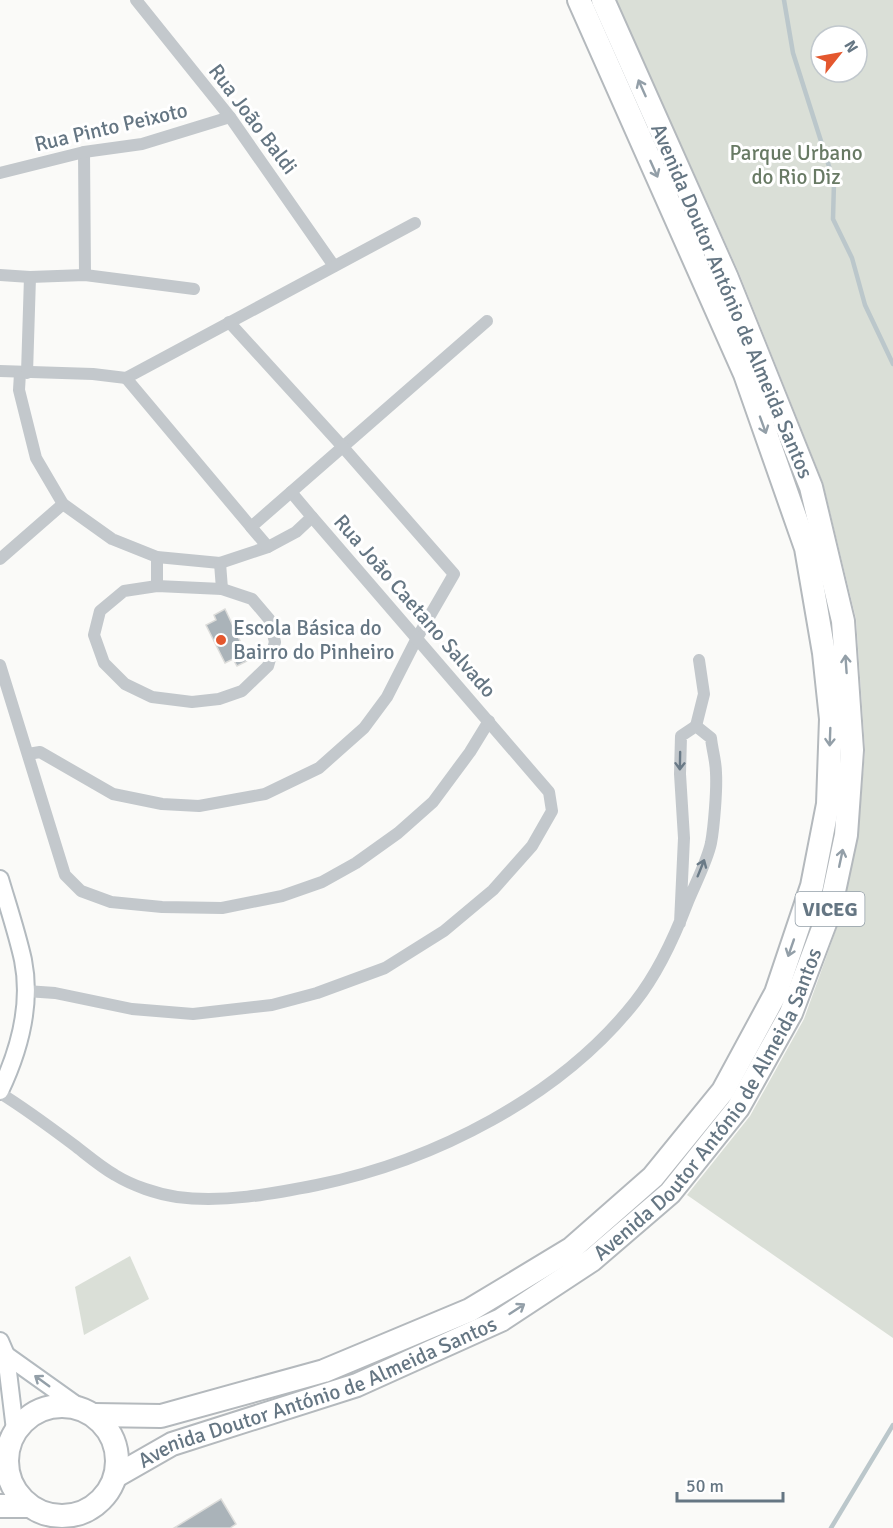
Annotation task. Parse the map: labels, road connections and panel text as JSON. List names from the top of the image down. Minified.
{"streets":{"highway":["Avenida Doutor António de Almeida Santos","VICEG"],"street":["Rua João Baldi","Rua Pinto Peixoto","Rua João Caetano Salvado"]},"crossings":[["Rua João Baldi","Rua Pinto Peixoto"]],"parks":["Parque Urbano do Rio Diz"],"places":["Escola Básica do Bairro do Pinheiro"],"scale_bar":"50 m","north":"top right"}
